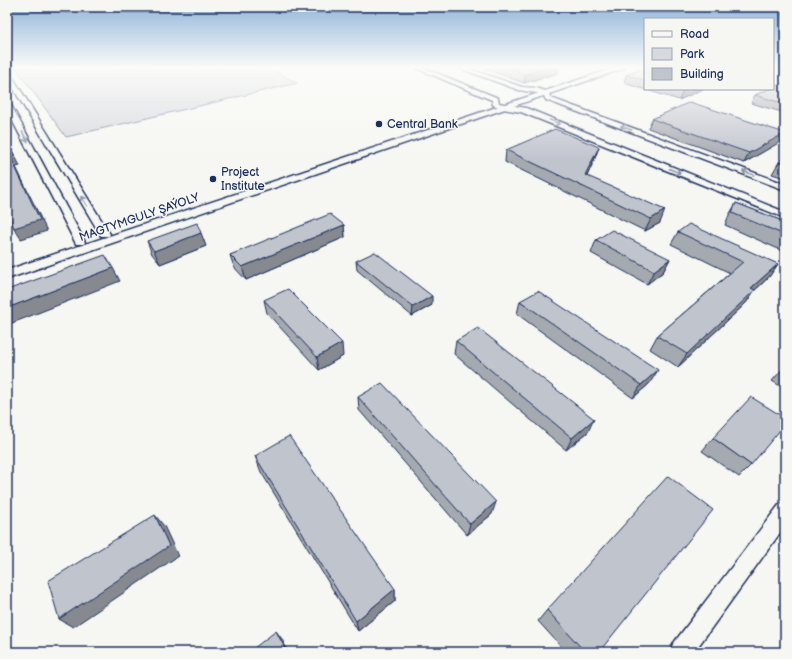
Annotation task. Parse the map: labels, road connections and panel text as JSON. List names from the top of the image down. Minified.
{"streets":{"street":["MAGTYMGULY ŞAÝOLY"]},"places":["Central Bank","Project Institute"],"legend":["Road","Park","Building"]}
